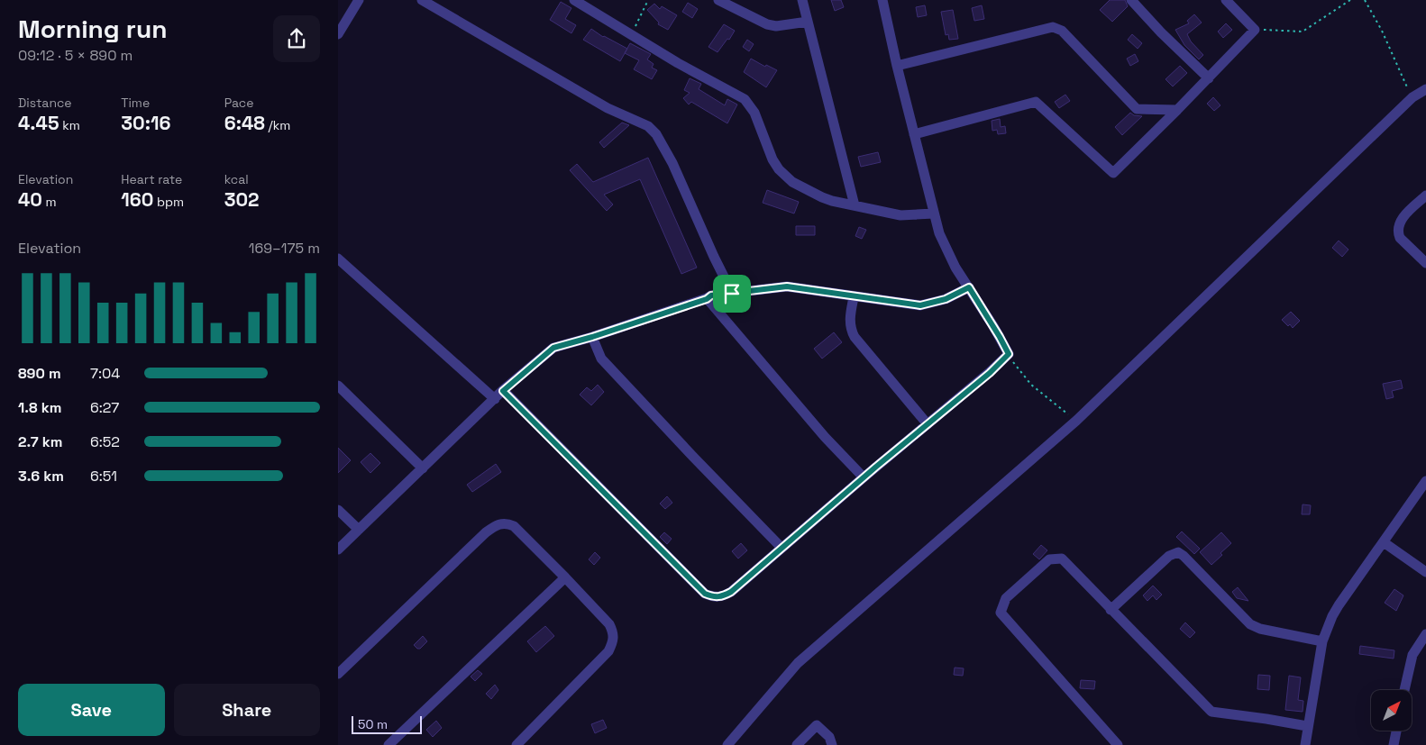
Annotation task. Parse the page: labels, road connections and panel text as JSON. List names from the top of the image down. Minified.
{"scale_bar":"50 m","north":"top right","page":{"heading":["Morning run","09:12 · 5 × 890 m"],"stats":[["Distance","4.45 km"],["Time","30:16"],["Pace","6:48 /km"],["Elevation","40 m"],["Heart rate","160 bpm"],["kcal","302"]],"chart":["Elevation","169–175 m"],"list":[{"name":"890 m","note":"7:04"},{"name":"1.8 km","note":"6:27"},{"name":"2.7 km","note":"6:52"},{"name":"3.6 km","note":"6:51"}],"buttons":["Save","Share"],"scale":"50 m"}}
